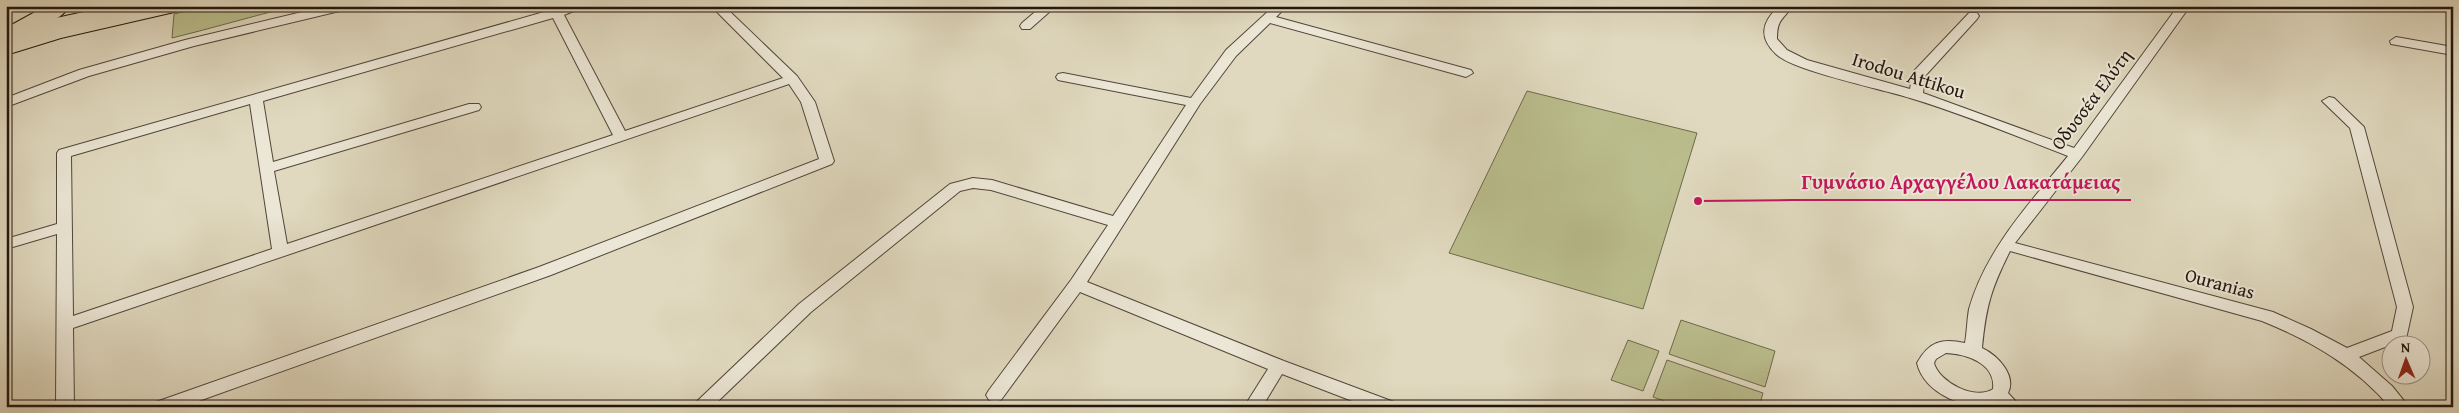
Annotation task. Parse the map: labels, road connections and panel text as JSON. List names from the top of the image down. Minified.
{"streets":{"street":["Irodou Attikou","Οδυσσέα Ελύτη","Ouranias"]},"crossings":[["Irodou Attikou","Οδυσσέα Ελύτη"],["Οδυσσέα Ελύτη","Ouranias"]],"places":["Γυμνάσιο Αρχαγγέλου Λακατάμειας"],"north":"top"}
